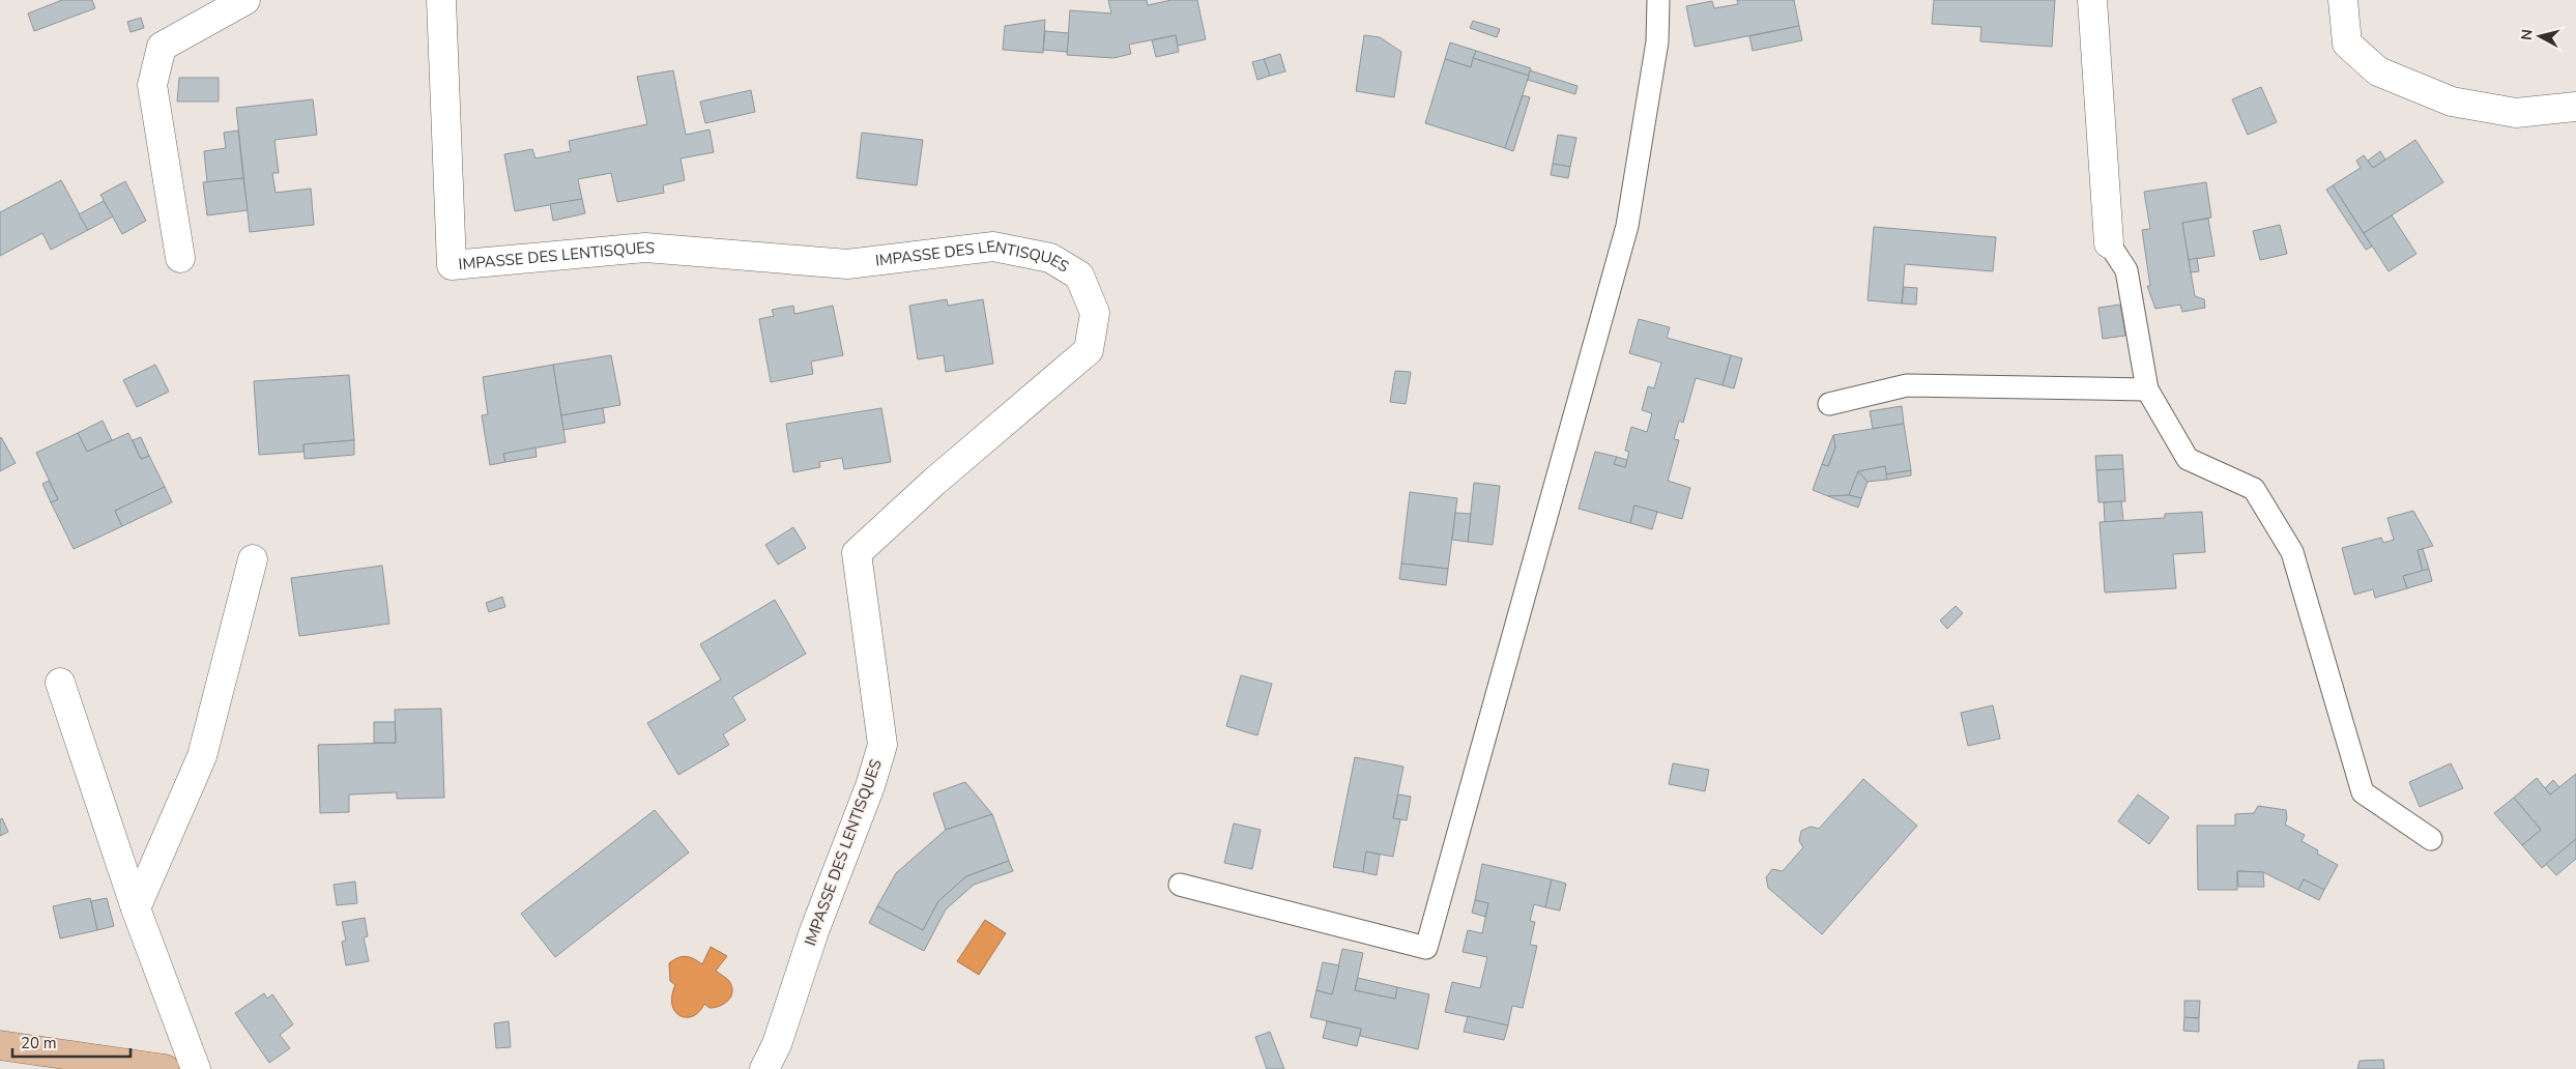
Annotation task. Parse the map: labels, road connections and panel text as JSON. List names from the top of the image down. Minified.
{"streets":{"street":["IMPASSE DES LENTISQUES"]},"scale_bar":"20 m","north":"left"}
